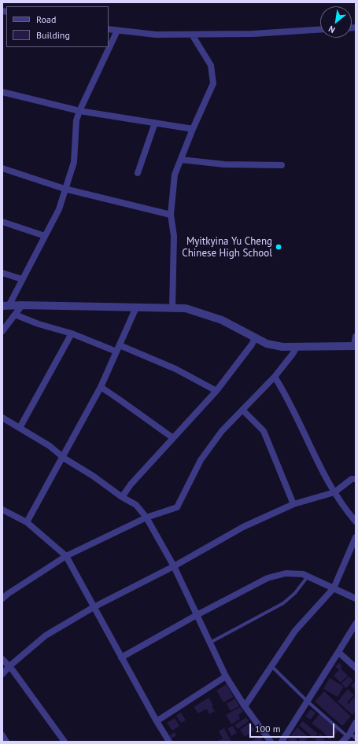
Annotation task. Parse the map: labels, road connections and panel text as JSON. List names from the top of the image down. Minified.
{"places":["Myitkyina Yu Cheng Chinese High School"],"legend":["Road","Building"],"scale_bar":"100 m","north":"bottom left"}
